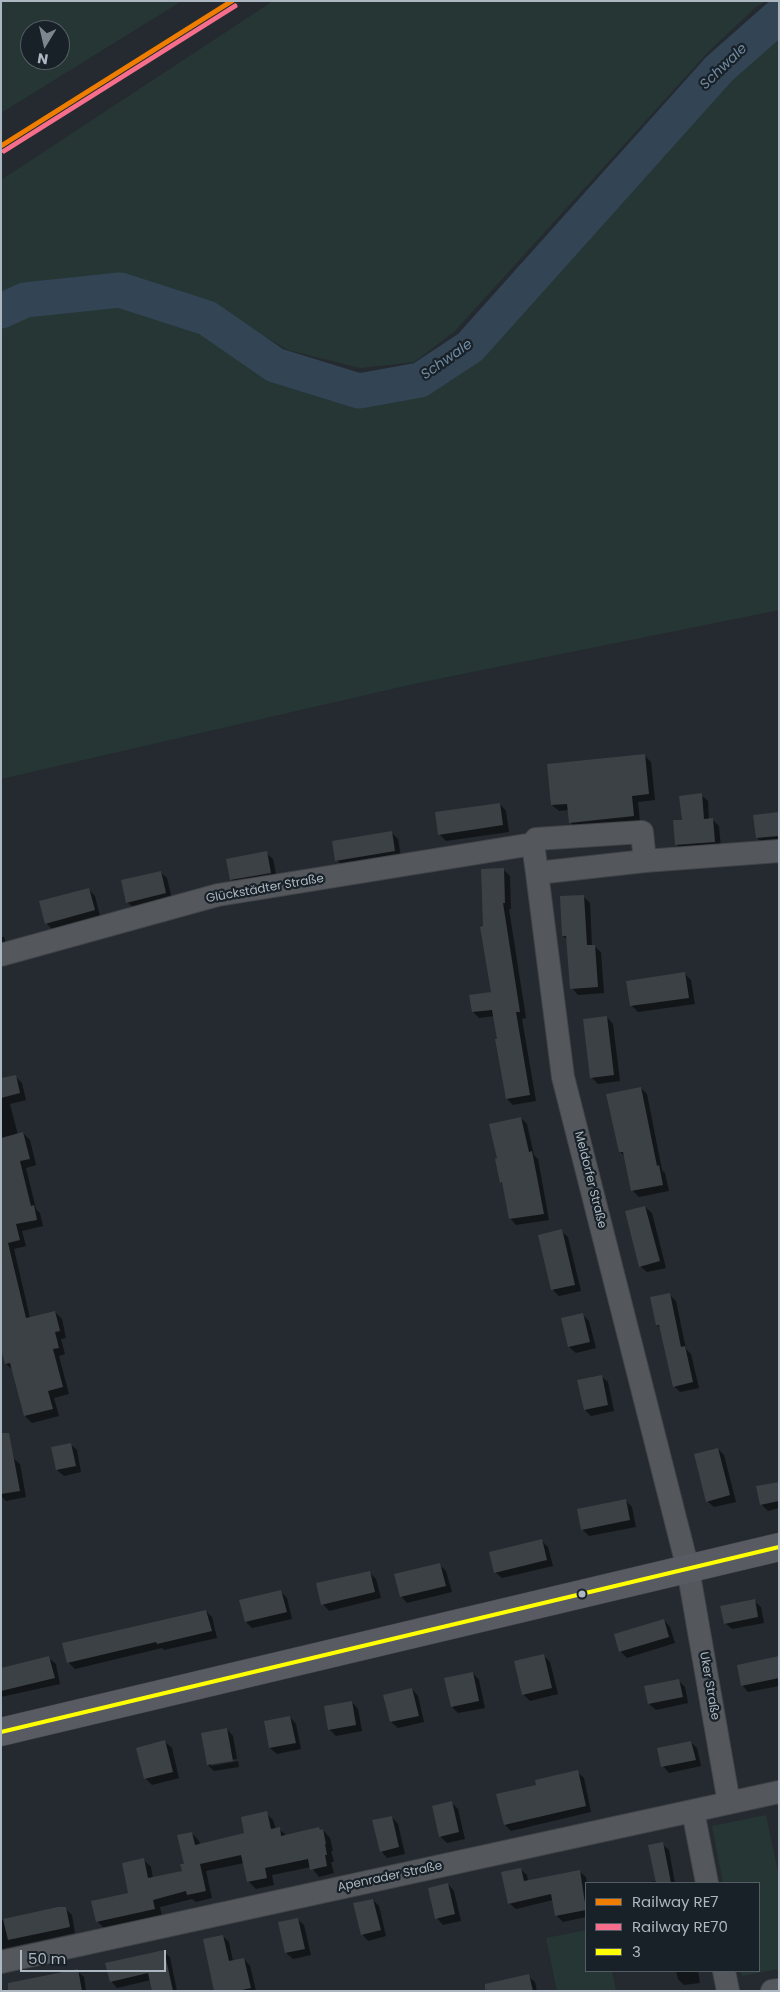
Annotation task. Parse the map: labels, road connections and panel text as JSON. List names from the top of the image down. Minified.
{"streets":{"street":["Glückstädter Straße","Meldorfer Straße","Uker Straße","Apenrader Straße"]},"crossings":[["Meldorfer Straße","Uker Straße"],["Uker Straße","Apenrader Straße"]],"water":["Schwale"],"lines":["rail line RE7","rail line RE70","transit line 3"],"legend":["Railway RE7","Railway RE70","3"],"scale_bar":"50 m","north":"bottom"}
